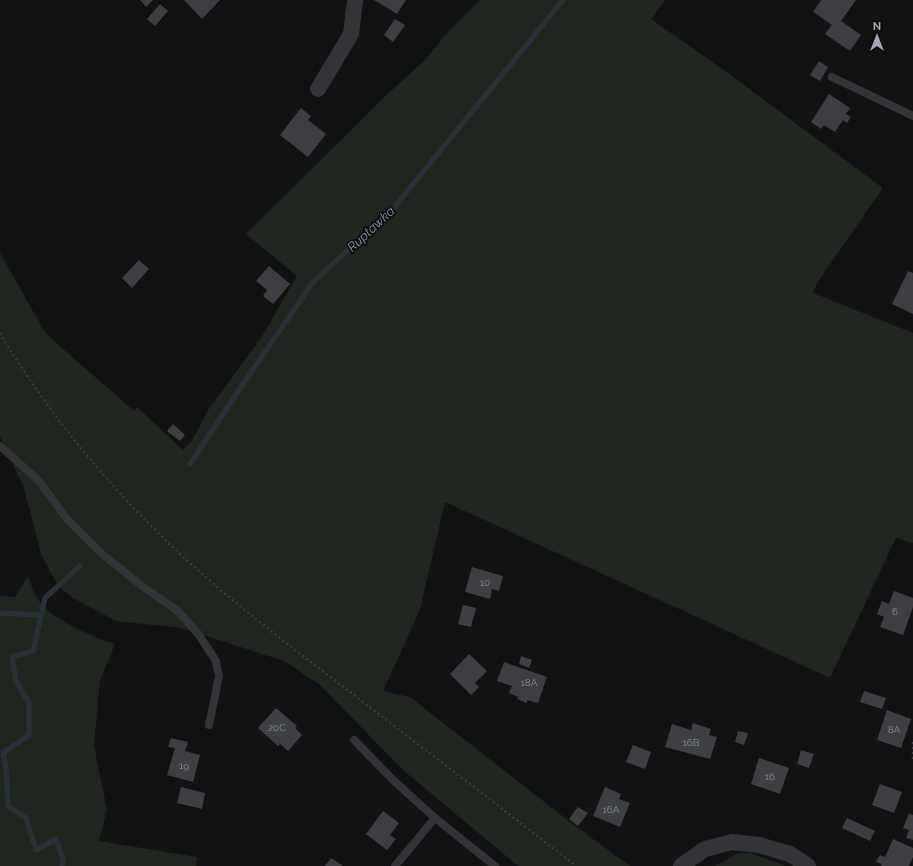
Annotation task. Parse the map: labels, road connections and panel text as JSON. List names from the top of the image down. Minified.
{"water":["Ruptawka"],"house_numbers":["10","6","18A","20C","8A","16B","19","16","16A"],"north":"top"}
